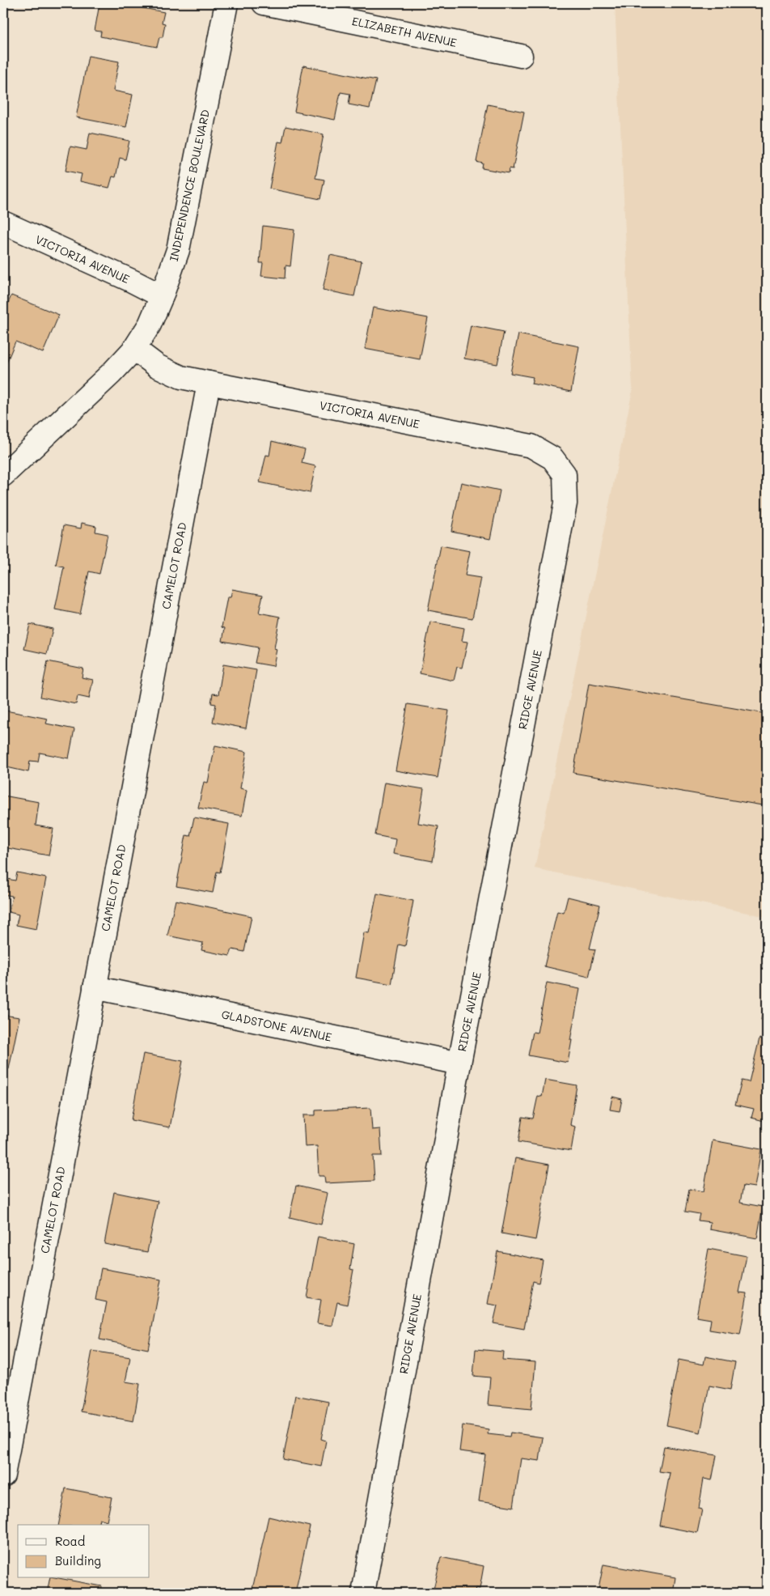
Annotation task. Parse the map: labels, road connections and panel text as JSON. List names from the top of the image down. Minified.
{"streets":{"street":["ELIZABETH AVENUE","INDEPENDENCE BOULEVARD","VICTORIA AVENUE","CAMELOT ROAD","RIDGE AVENUE","GLADSTONE AVENUE"]},"crossings":[["INDEPENDENCE BOULEVARD","VICTORIA AVENUE"],["VICTORIA AVENUE","CAMELOT ROAD"],["VICTORIA AVENUE","RIDGE AVENUE"],["CAMELOT ROAD","GLADSTONE AVENUE"],["RIDGE AVENUE","GLADSTONE AVENUE"]],"legend":["Road","Building"]}
